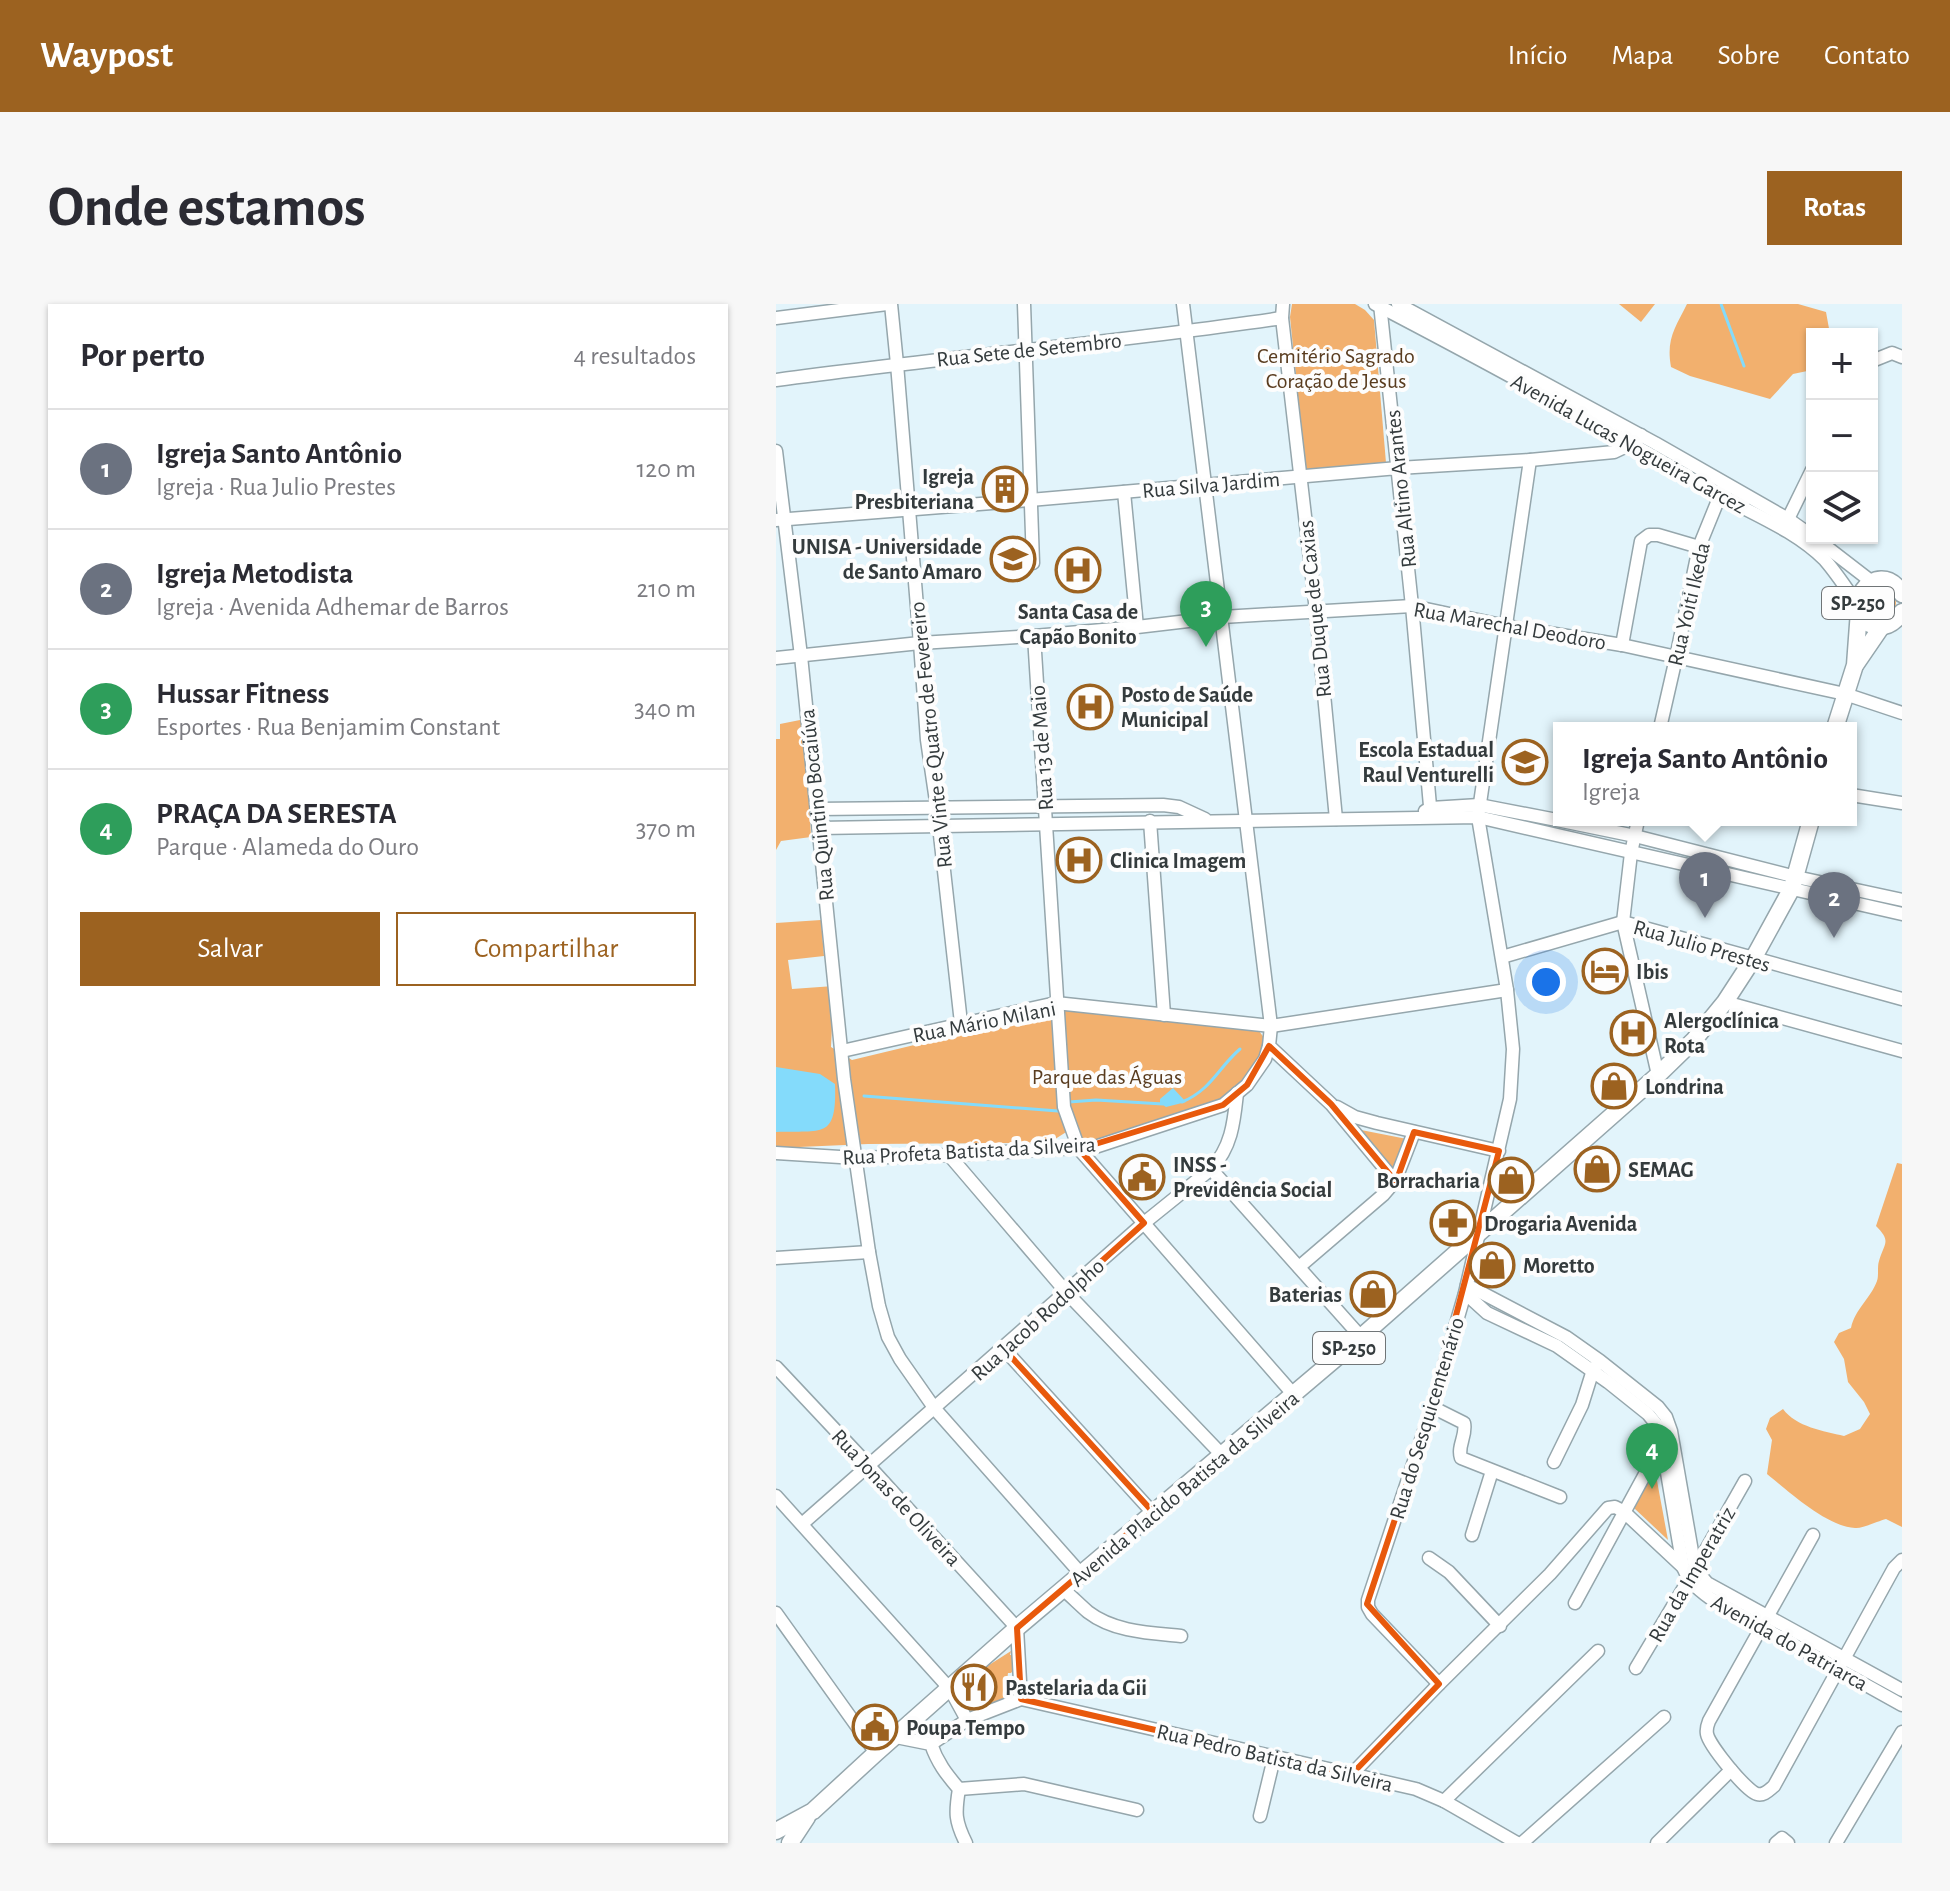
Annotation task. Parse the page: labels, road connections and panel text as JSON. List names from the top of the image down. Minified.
{"streets":{"main road":["SP-250","Avenida Placido Batista da Silveira"],"street":["Rua Sete de Setembro","Avenida Lucas Nogueira Garcez","Rua Silva Jardim","Rua Altino Arantes","Rua Yoiti Ikeda","Rua Duque de Caxias","Rua Marechal Deodoro","Rua Vinte e Quatro de Fevereiro","Rua 13 de Maio","Rua Quintino Bocaiúva","Rua Julio Prestes","Rua Mário Milani","Rua Profeta Batista da Silveira","Rua Jacob Rodolpho","Rua do Sesquicentenário","Rua Jonas de Oliveira","Rua da Imperatriz","Avenida do Patriarca","Rua Pedro Batista da Silveira"]},"crossings":[["Rua Sete de Setembro","Rua Duque de Caxias"],["Rua Sete de Setembro","Rua Vinte e Quatro de Fevereiro"],["Avenida Lucas Nogueira Garcez","Rua Silva Jardim"],["Avenida Lucas Nogueira Garcez","Rua Altino Arantes"],["Avenida Lucas Nogueira Garcez","SP-250"],["Avenida Lucas Nogueira Garcez","Rua Yoiti Ikeda"],["Rua Silva Jardim","Rua Altino Arantes"],["Rua Silva Jardim","Rua Duque de Caxias"],["Rua Silva Jardim","Rua Vinte e Quatro de Fevereiro"],["Rua Silva Jardim","Rua Quintino Bocaiúva"],["Rua Silva Jardim","Rua do Sesquicentenário"],["Rua Altino Arantes","Rua Marechal Deodoro"],["SP-250","Rua Marechal Deodoro"],["Rua Yoiti Ikeda","Rua Marechal Deodoro"],["Rua Duque de Caxias","Rua Marechal Deodoro"],["Rua Marechal Deodoro","Rua Vinte e Quatro de Fevereiro"],["Rua Marechal Deodoro","Rua 13 de Maio"],["Rua Marechal Deodoro","Rua Quintino Bocaiúva"],["Rua Marechal Deodoro","Rua do Sesquicentenário"],["Rua Vinte e Quatro de Fevereiro","Rua Mário Milani"],["Rua 13 de Maio","Rua Mário Milani"],["Rua 13 de Maio","Rua Profeta Batista da Silveira"],["Rua Quintino Bocaiúva","Rua Mário Milani"],["Rua Quintino Bocaiúva","Rua Profeta Batista da Silveira"],["Rua Quintino Bocaiúva","Rua Jacob Rodolpho"],["Rua Quintino Bocaiúva","Avenida Placido Batista da Silveira"],["Rua Julio Prestes","Rua do Sesquicentenário"],["Rua Julio Prestes","Avenida Placido Batista da Silveira"],["Rua Mário Milani","Rua do Sesquicentenário"],["Rua Profeta Batista da Silveira","Rua Jacob Rodolpho"],["Rua Jacob Rodolpho","Rua Jonas de Oliveira"],["Rua do Sesquicentenário","Avenida Placido Batista da Silveira"],["Avenida Placido Batista da Silveira","Rua Jonas de Oliveira"],["Rua da Imperatriz","Avenida do Patriarca"]],"parks":["Cemitério Sagrado Coração de Jesus","Parque das Águas"],"places":{"building":["Igreja Presbiteriana"],"school or university":["UNISA - Universidade de Santo Amaro","Escola Estadual Raul Venturelli"],"hospital":["Santa Casa de Capão Bonito","Posto de Saúde Municipal","Clinica Imagem","Alergoclínica Rota"],"hotel":["Ibis"],"shop":["Londrina","SEMAG","Borracharia","Moretto","Baterias"],"public building":["INSS - Previdência Social","Poupa Tempo"],"pharmacy":["Drogaria Avenida"],"restaurant":["Pastelaria da Gii"]},"page":{"header":"Waypost","nav":["Início","Mapa","Sobre","Contato"],"buttons":["Rotas",["Salvar","Compartilhar"]],"title":"Onde estamos","heading":["Por perto","4 resultados"],"map_buttons":["+","−"],"list":[{"mark":"1","name":"Igreja Santo Antônio","note":"Igreja · Rua Julio Prestes","value":"120 m"},{"mark":"2","name":"Igreja Metodista","note":"Igreja · Avenida Adhemar de Barros","value":"210 m"},{"mark":"3","name":"Hussar Fitness","note":"Esportes · Rua Benjamim Constant","value":"340 m"},{"mark":"4","name":"PRAÇA DA SERESTA","note":"Parque · Alameda do Ouro","value":"370 m"}],"pins":["3","1","2","4"],"popup":["Igreja Santo Antônio","Igreja"]}}
